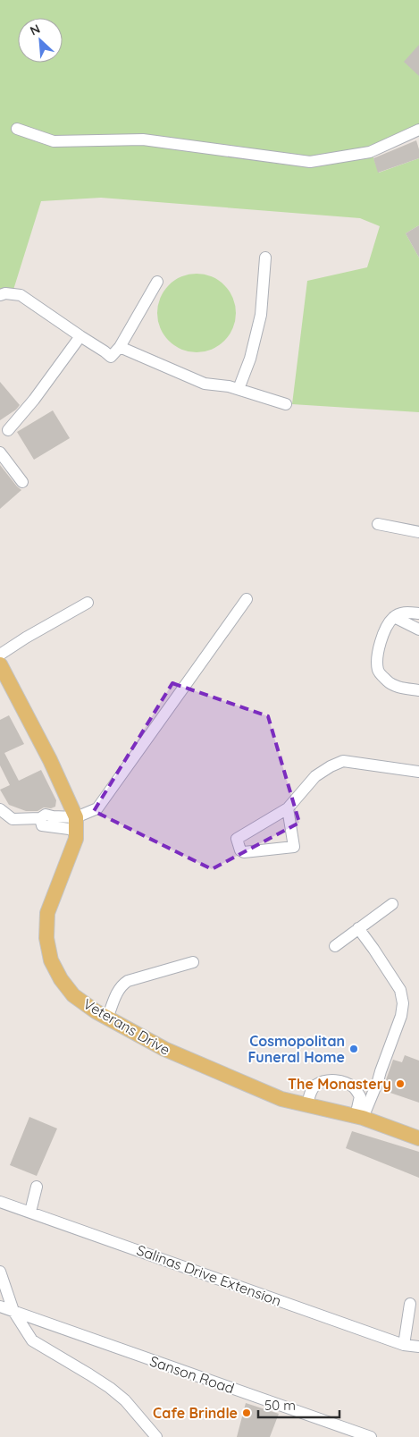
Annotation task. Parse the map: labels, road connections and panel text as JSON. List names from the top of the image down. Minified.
{"streets":{"main road":["Veterans Drive"],"street":["Salinas Drive Extension","Sanson Road"]},"places":["Cosmopolitan Funeral Home","The Monastery","Cafe Brindle"],"scale_bar":"50 m","north":"top left"}
